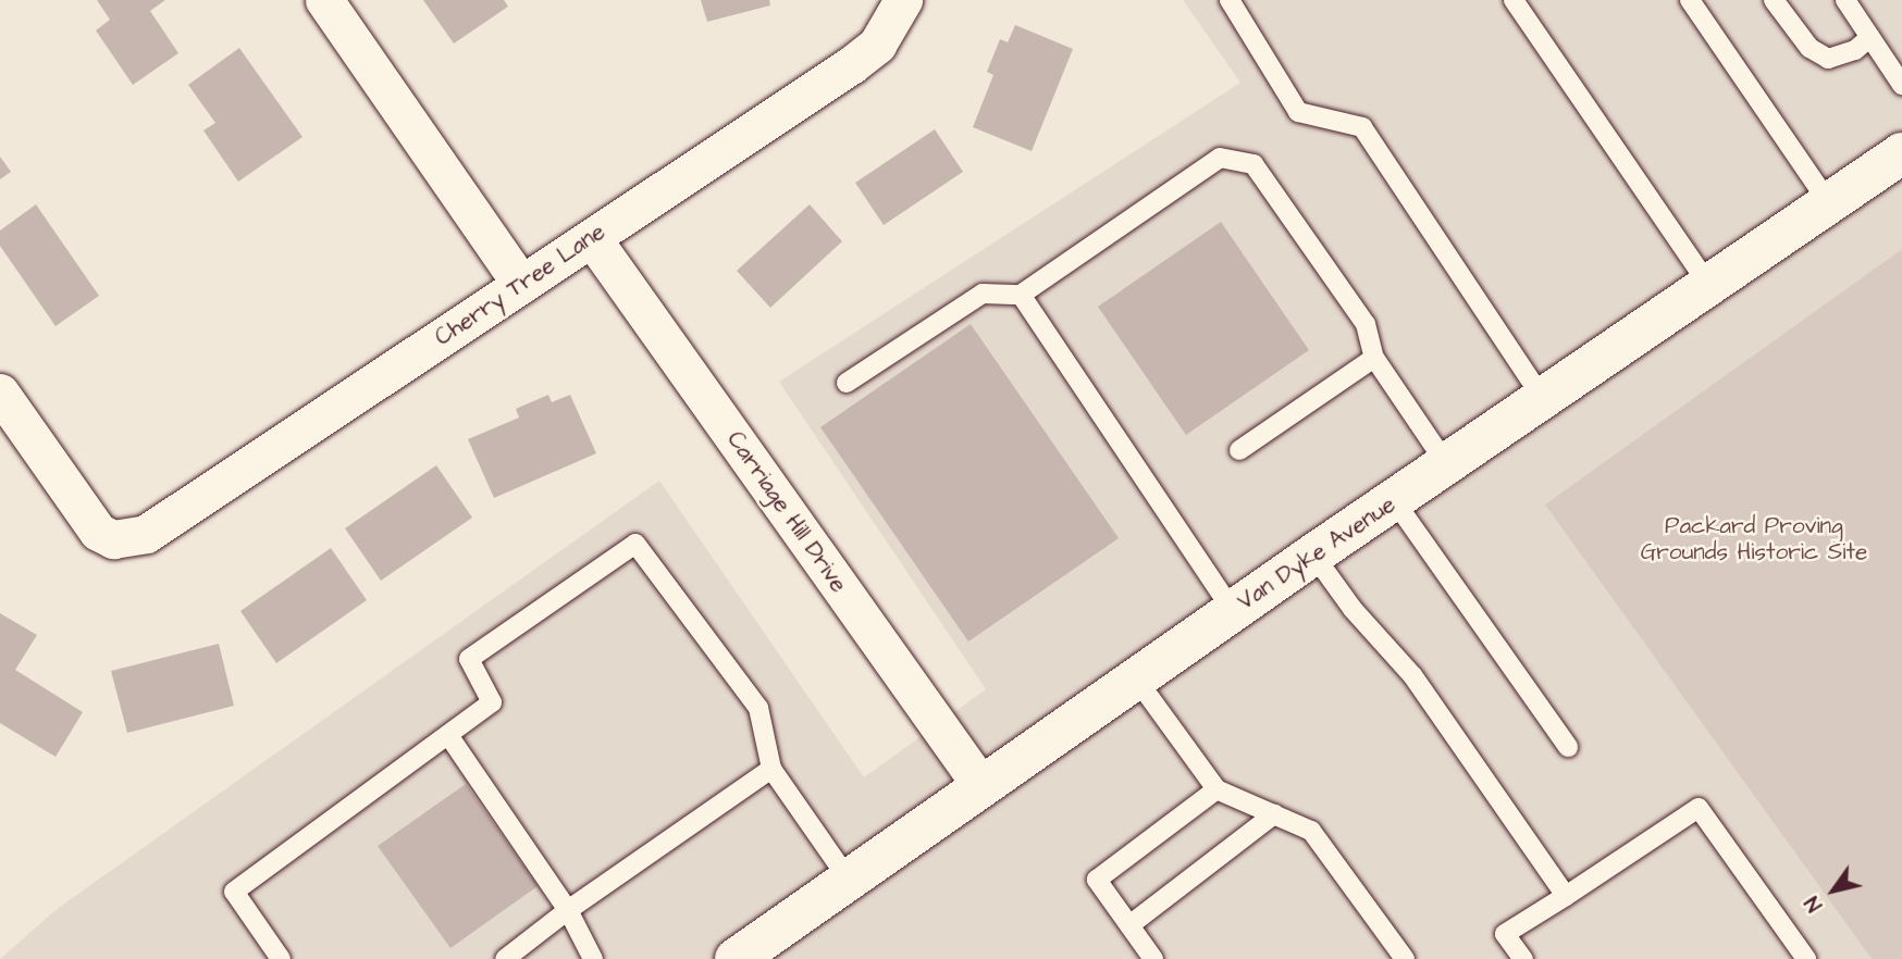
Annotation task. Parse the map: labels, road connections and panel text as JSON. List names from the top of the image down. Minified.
{"streets":{"main road":["Van Dyke Avenue"],"street":["Cherry Tree Lane","Carriage Hill Drive"]},"crossings":[["Cherry Tree Lane","Carriage Hill Drive"],["Carriage Hill Drive","Van Dyke Avenue"]],"parks":["Packard Proving Grounds Historic Site"],"north":"bottom left"}
